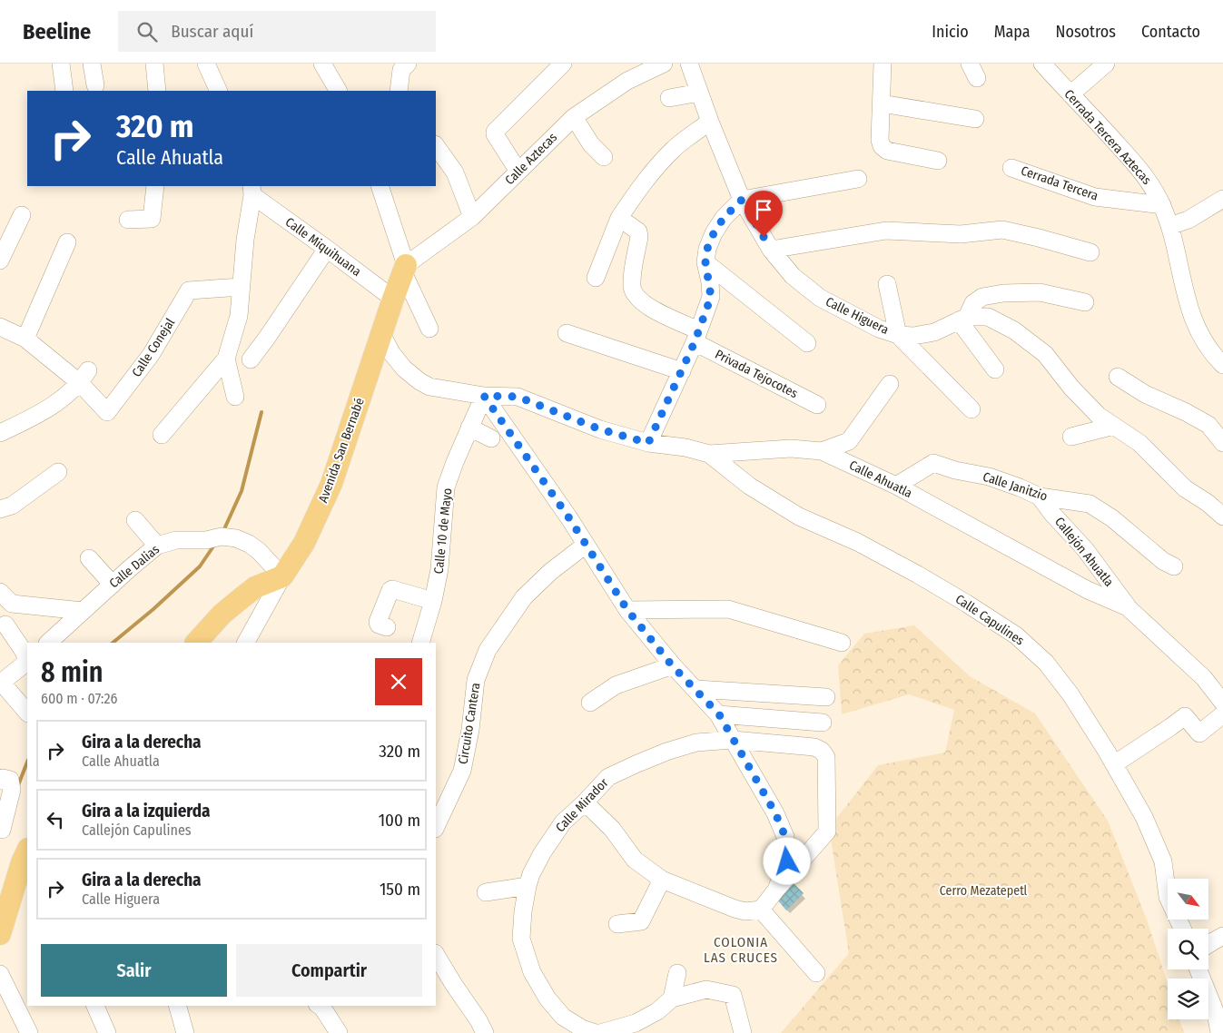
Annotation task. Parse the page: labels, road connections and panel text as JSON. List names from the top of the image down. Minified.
{"streets":{"main road":["Avenida San Bernabé"],"street":["Cerrada Tercera Aztecas","Calle Aztecas","Cerrada Tercera","Calle Miquihuana","Calle Higuera","Calle Conejal","Privada Tejocotes","Calle Ahuatla","Calle Janitzio","Calle 10 de Mayo","Callejón Ahuatla","Calle Dalias","Calle Capulines","Circuito Cantera","Calle Mirador"]},"crossings":[["Cerrada Tercera Aztecas","Cerrada Tercera"],["Calle Aztecas","Avenida San Bernabé"],["Calle Miquihuana","Avenida San Bernabé"],["Avenida San Bernabé","Calle Ahuatla"],["Avenida San Bernabé","Calle Dalias"],["Calle Ahuatla","Calle Janitzio"],["Calle Ahuatla","Calle 10 de Mayo"],["Calle Ahuatla","Callejón Ahuatla"],["Calle Ahuatla","Calle Capulines"],["Calle Janitzio","Callejón Ahuatla"]],"districts":["COLONIA LAS CRUCES"],"parks":["Cerro Mezatepetl"],"north":"bottom right","page":{"header":"Beeline","search":"Buscar aquí","nav":["Inicio","Mapa","Nosotros","Contacto"],"turn":["320 m","Calle Ahuatla"],"heading":["8 min","600 m · 07:26"],"list":[{"name":"Gira a la derecha","note":"Calle Ahuatla","value":"320 m"},{"name":"Gira a la izquierda","note":"Callejón Capulines","value":"100 m"},{"name":"Gira a la derecha","note":"Calle Higuera","value":"150 m"}],"buttons":["Salir","Compartir"]}}
